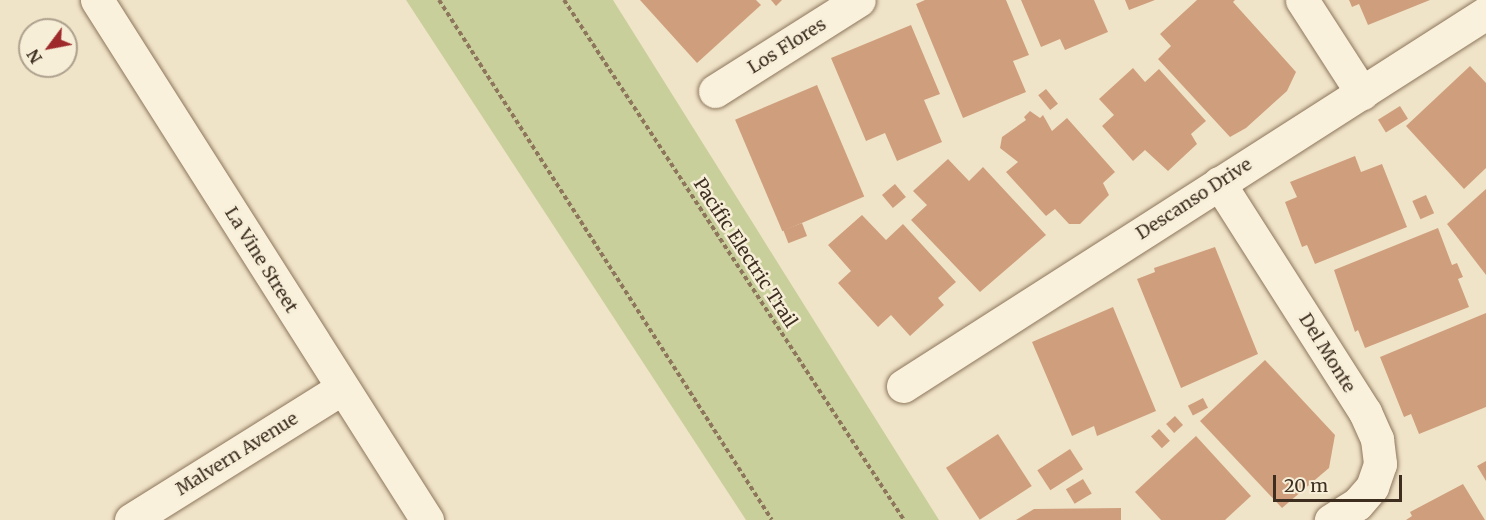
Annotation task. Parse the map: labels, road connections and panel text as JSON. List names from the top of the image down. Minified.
{"streets":{"street":["Los Flores","Descanso Drive","La Vine Street","Del Monte","Malvern Avenue"],"path":["Pacific Electric Trail"]},"crossings":[["Descanso Drive","Del Monte"],["La Vine Street","Malvern Avenue"]],"scale_bar":"20 m","north":"bottom left"}
